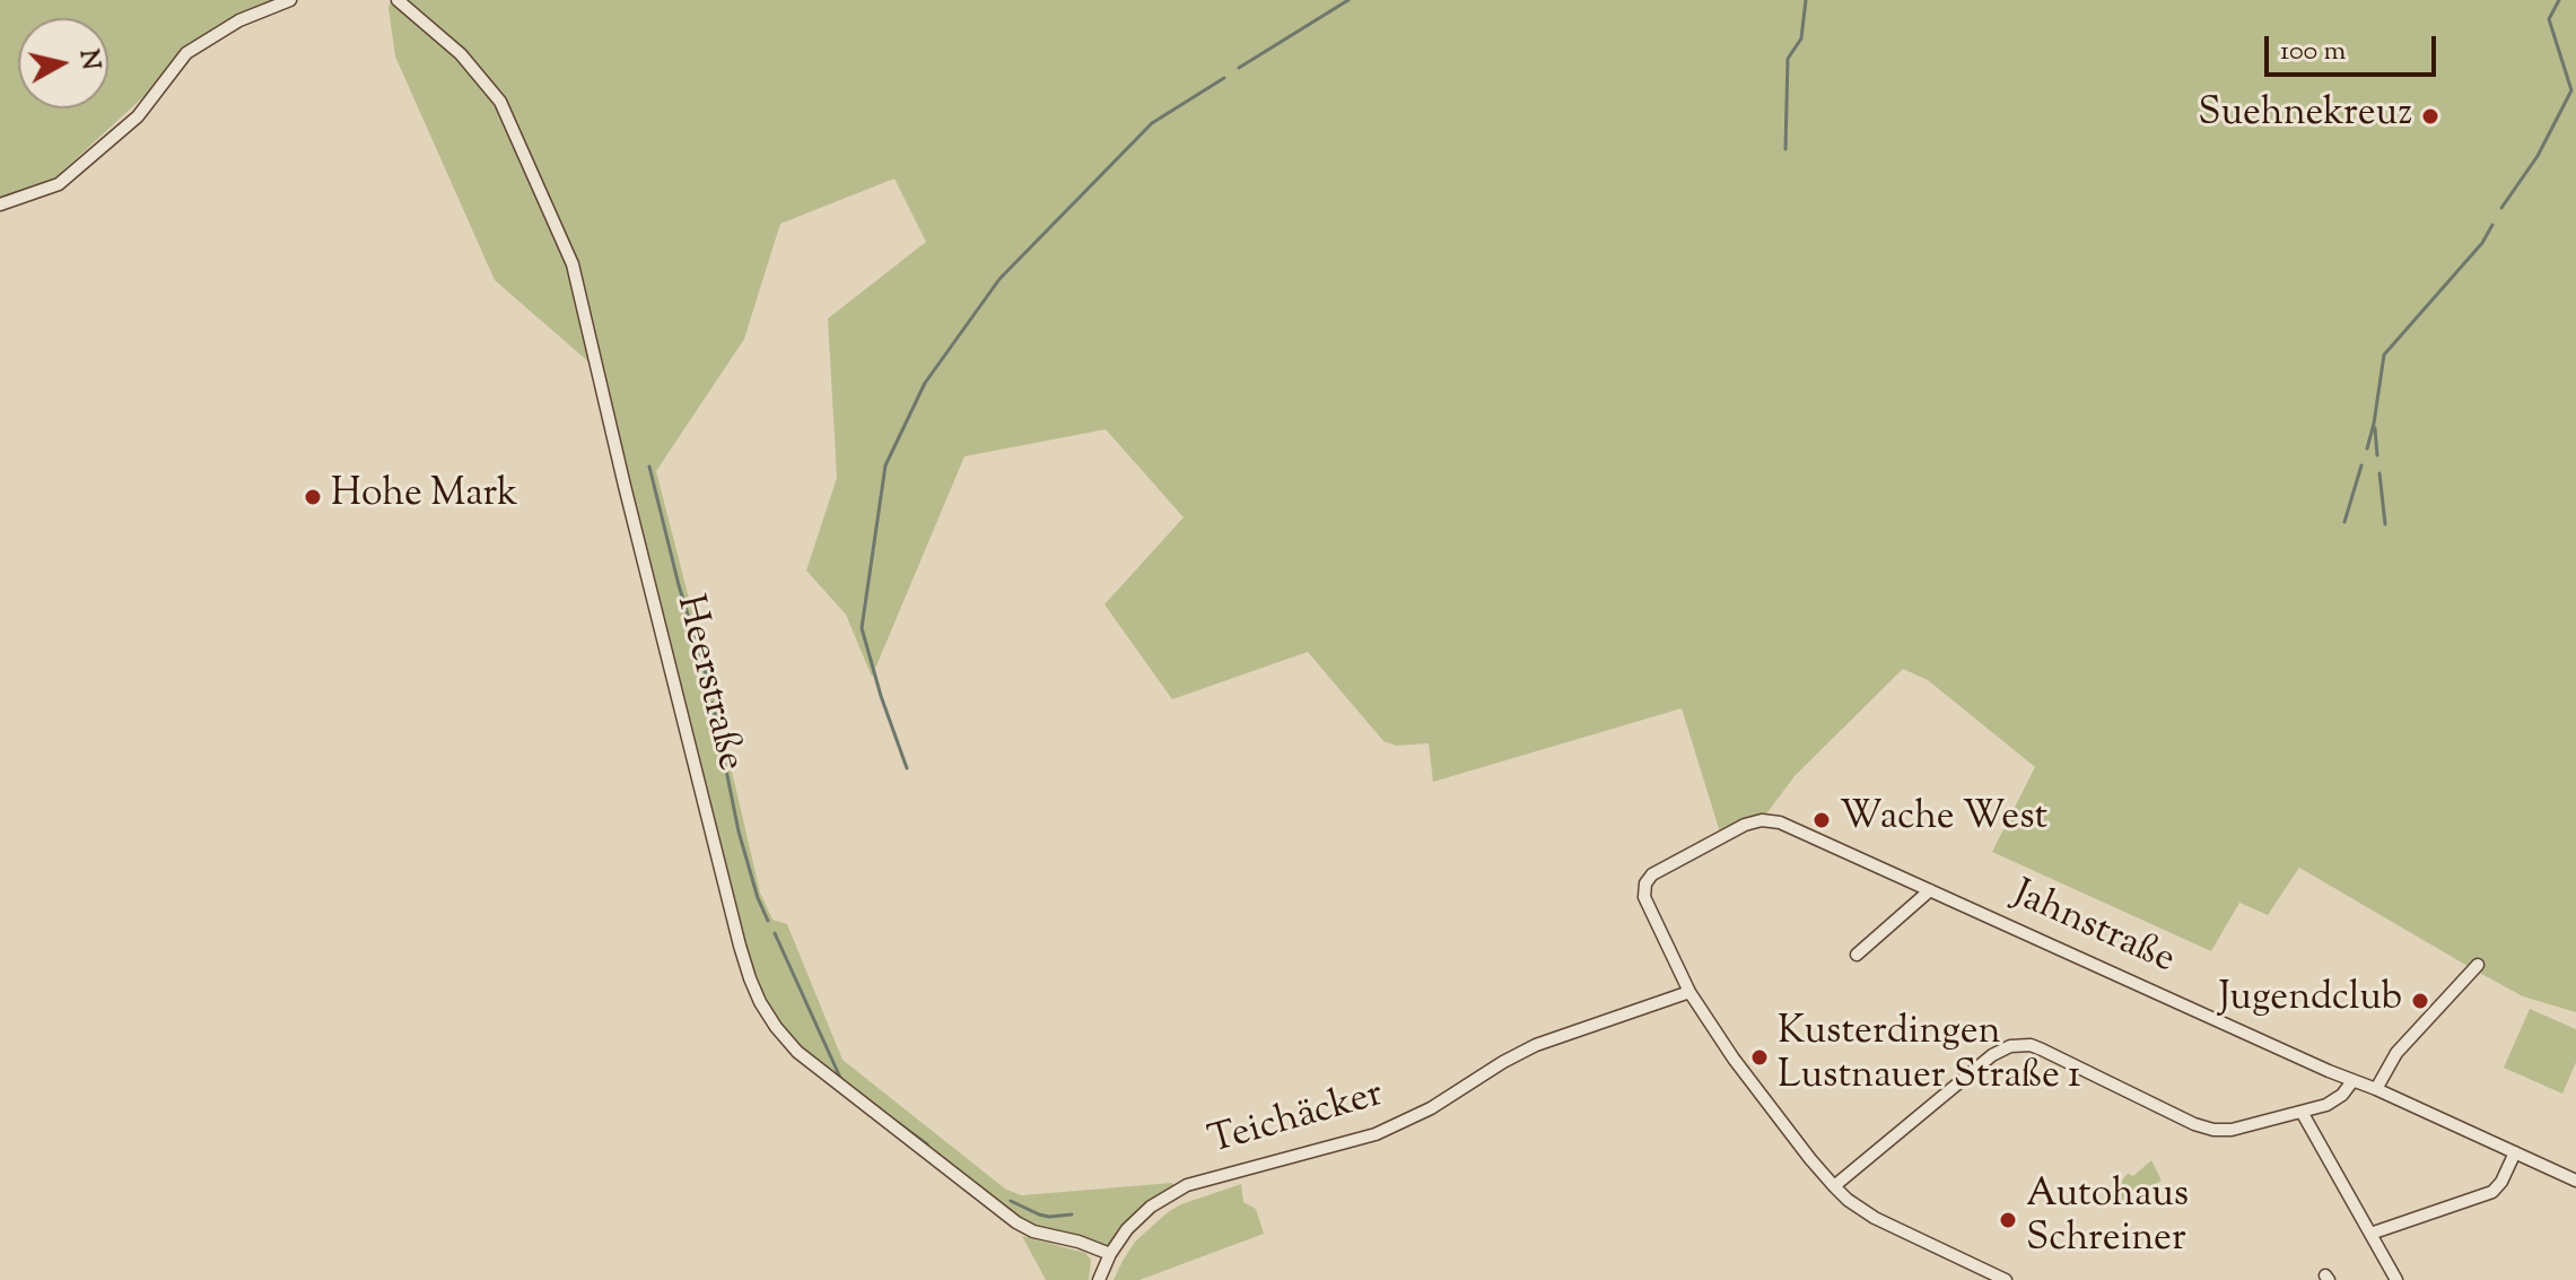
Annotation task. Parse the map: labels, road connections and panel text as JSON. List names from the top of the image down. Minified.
{"streets":{"street":["Heerstraße","Jahnstraße","Teichäcker"]},"crossings":[["Heerstraße","Teichäcker"],["Jahnstraße","Teichäcker"]],"places":["Suehnekreuz","Hohe Mark","Wache West","Jugendclub","Kusterdingen Lustnauer Straße 1","Autohaus Schreiner"],"scale_bar":"100 m","north":"right"}
